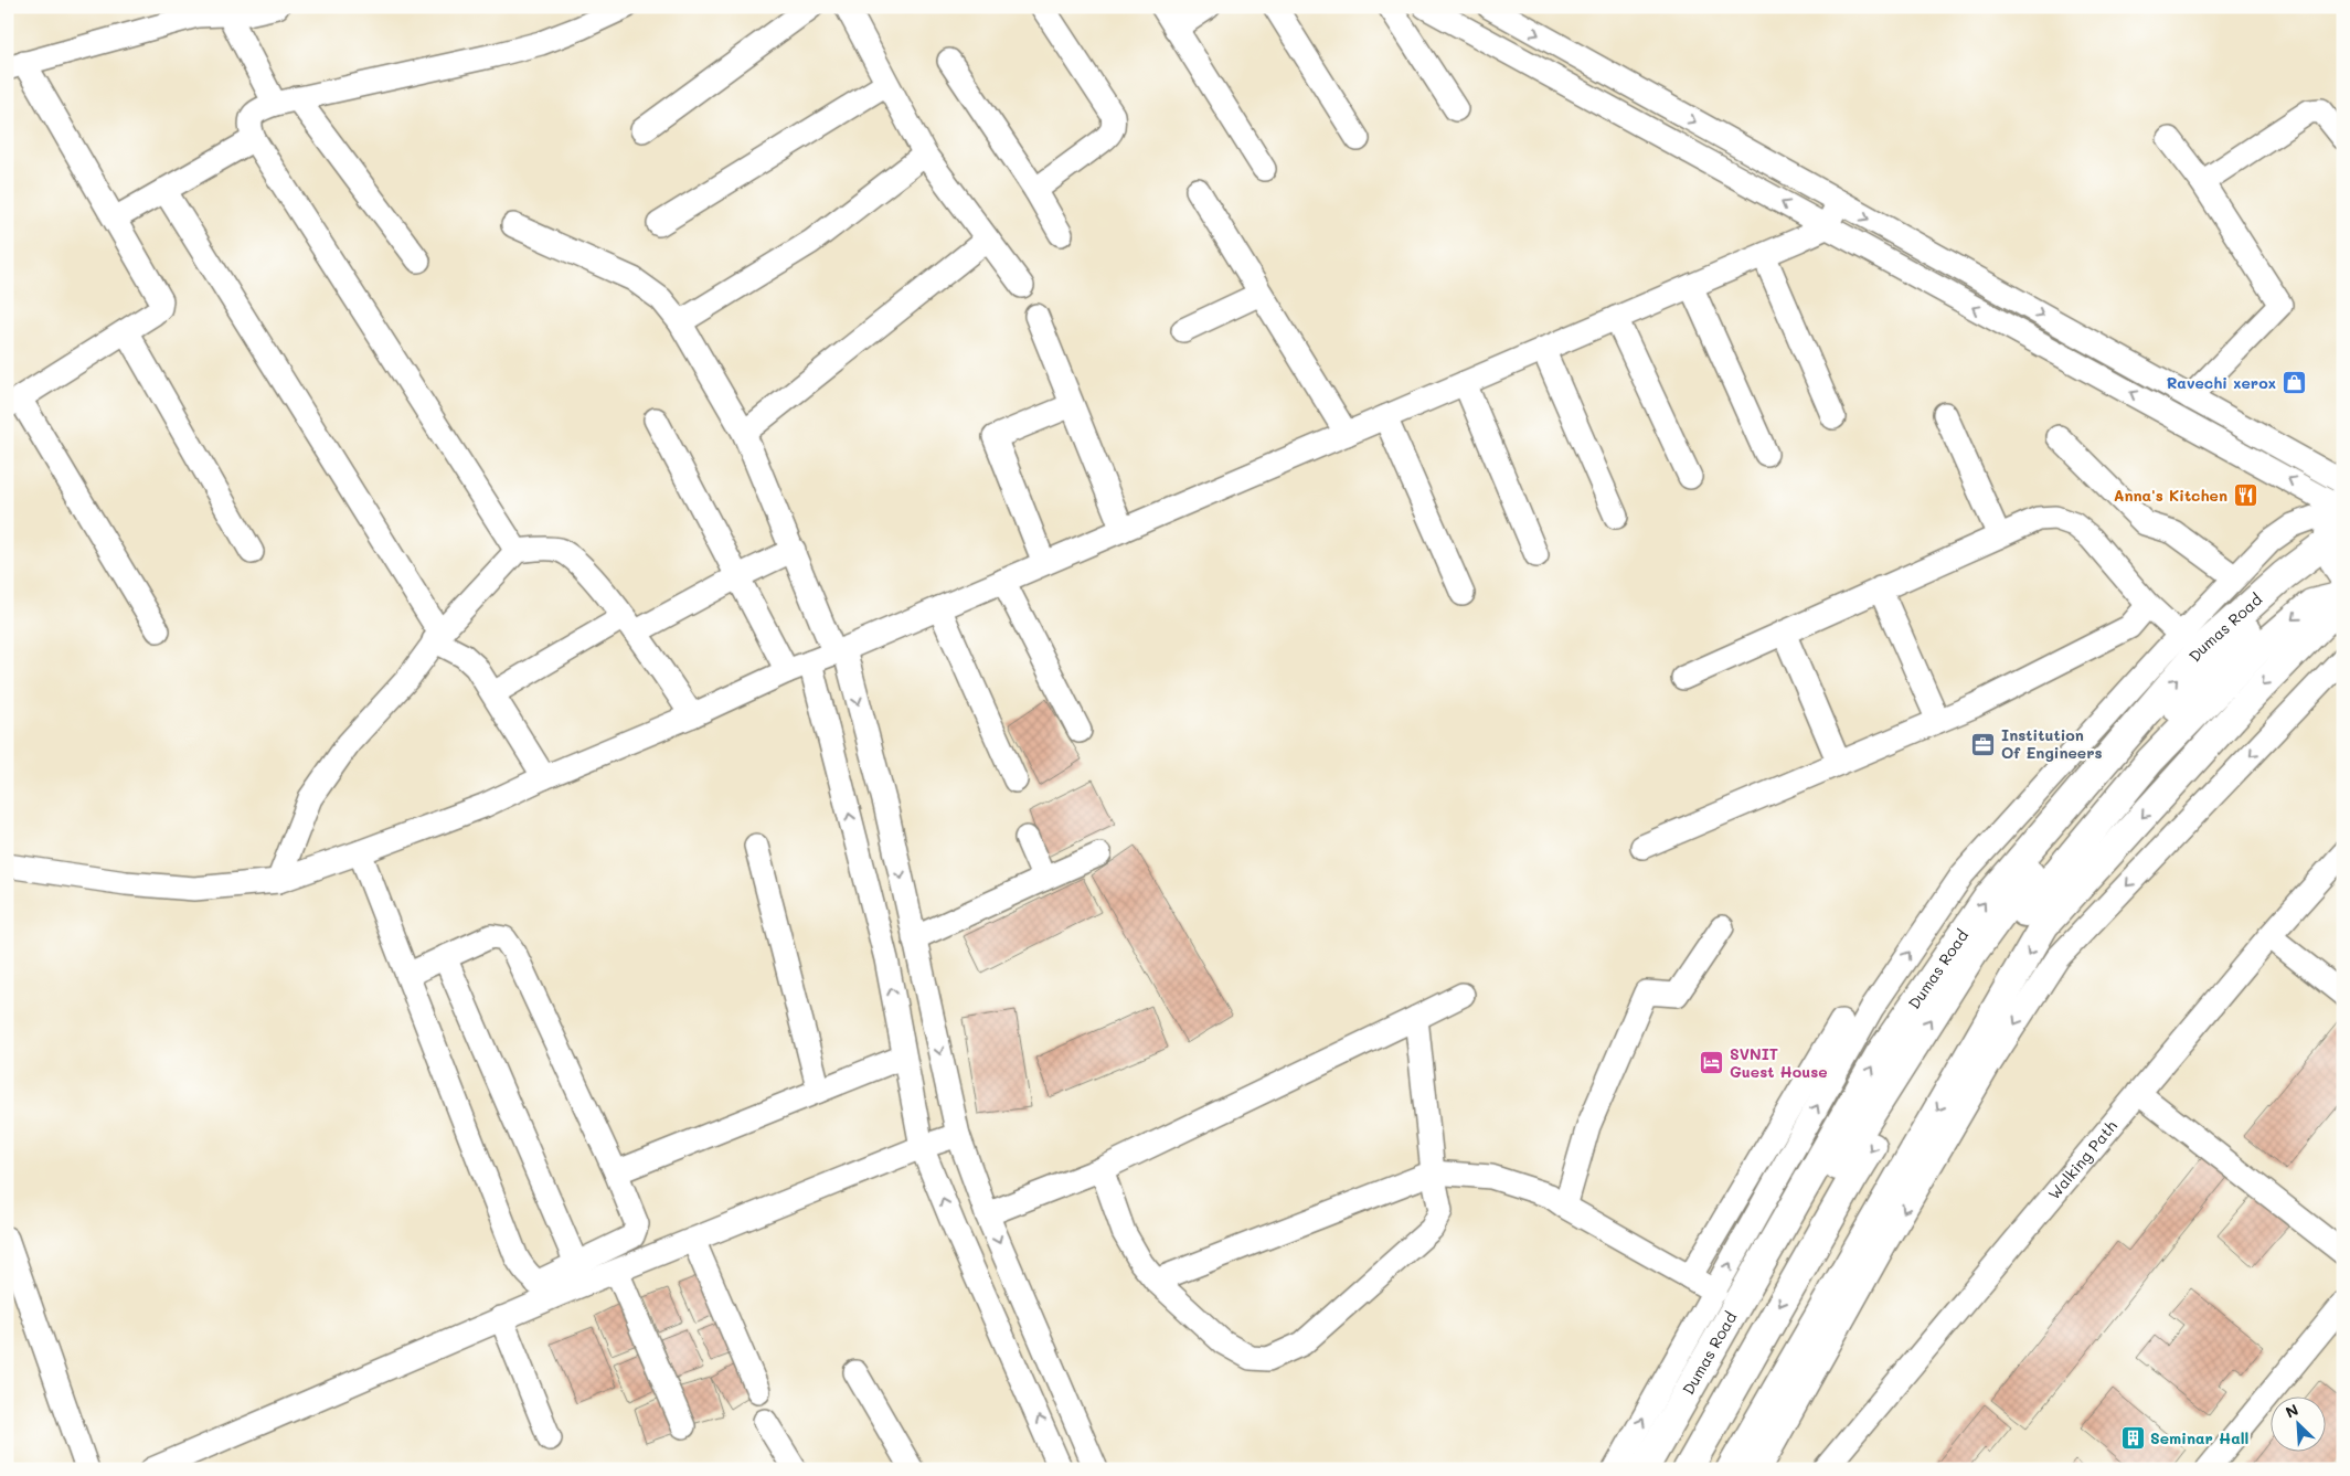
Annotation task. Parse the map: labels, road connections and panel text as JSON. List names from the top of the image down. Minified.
{"streets":{"main road":["Dumas Road"],"street":["Walking Path"]},"places":{"shop":["Ravechi xerox"],"restaurant":["Anna's Kitchen"],"office":["Institution Of Engineers"],"hotel":["SVNIT Guest House"],"building":["Seminar Hall"]},"north":"top left"}
